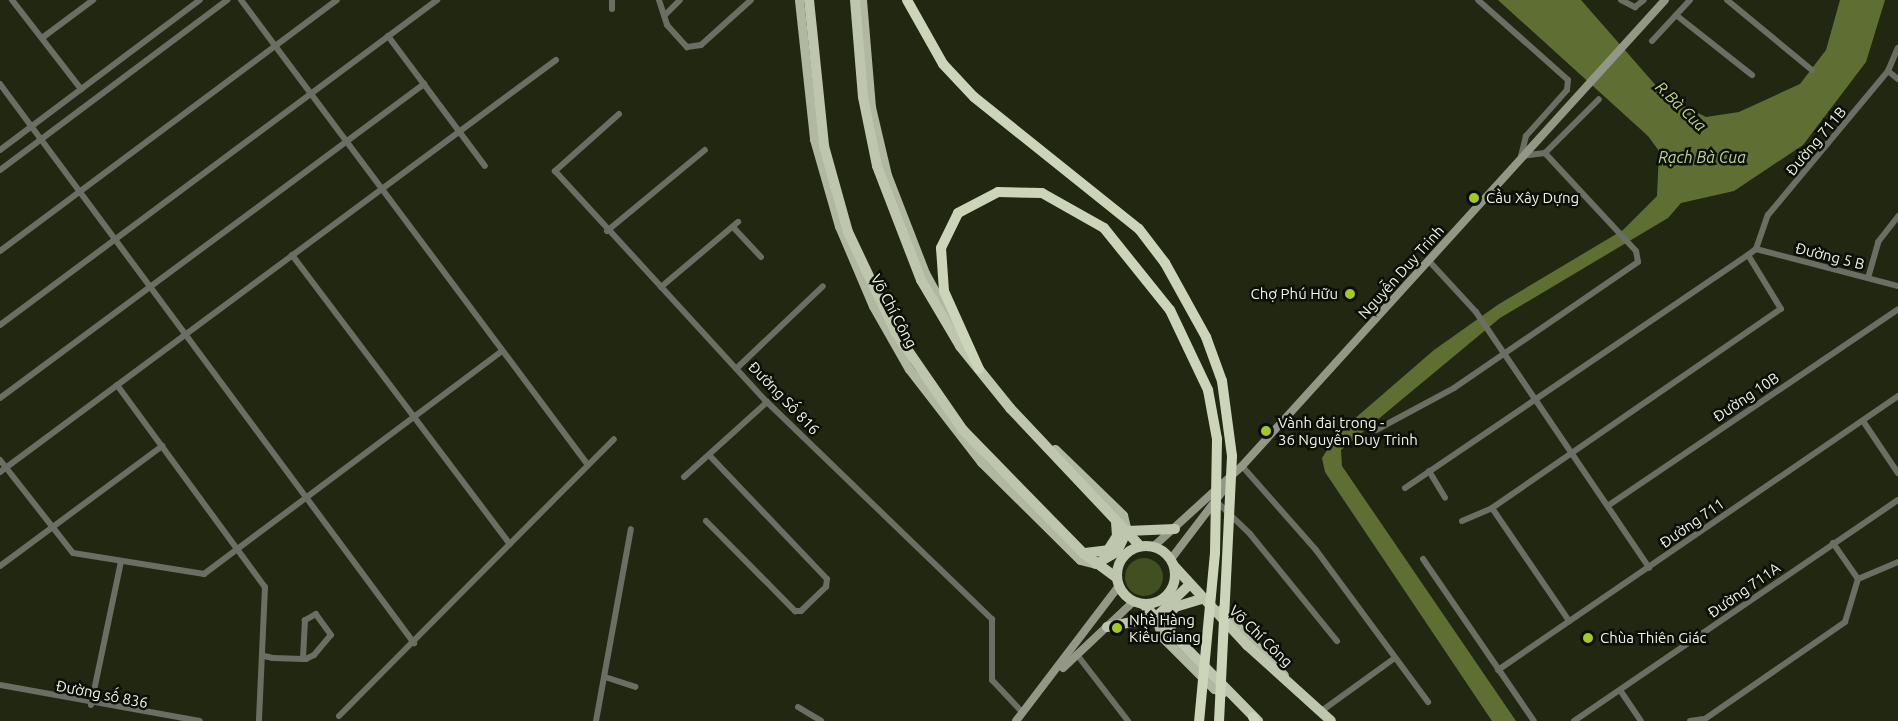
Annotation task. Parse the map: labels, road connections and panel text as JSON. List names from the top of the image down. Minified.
{"streets":{"highway":["Võ Chí Công"],"main road":["Nguyễn Duy Trinh"],"street":["Đường 711B","Đường 5 B","Đường 10B","Đường Số 816","Đường 711","Đường 711A","Đường số 836"]},"crossings":[["Đường 711B","Đường 5 B"],["Nguyễn Duy Trinh","Võ Chí Công"]],"water":["R.Bà Cua","Rạch Bà Cua"],"places":["Cầu Xây Dựng","Chợ Phú Hữu","Vành đai trong - 36 Nguyễn Duy Trinh","Nhà Hàng Kiều Giang","Chùa Thiên Giác"]}
